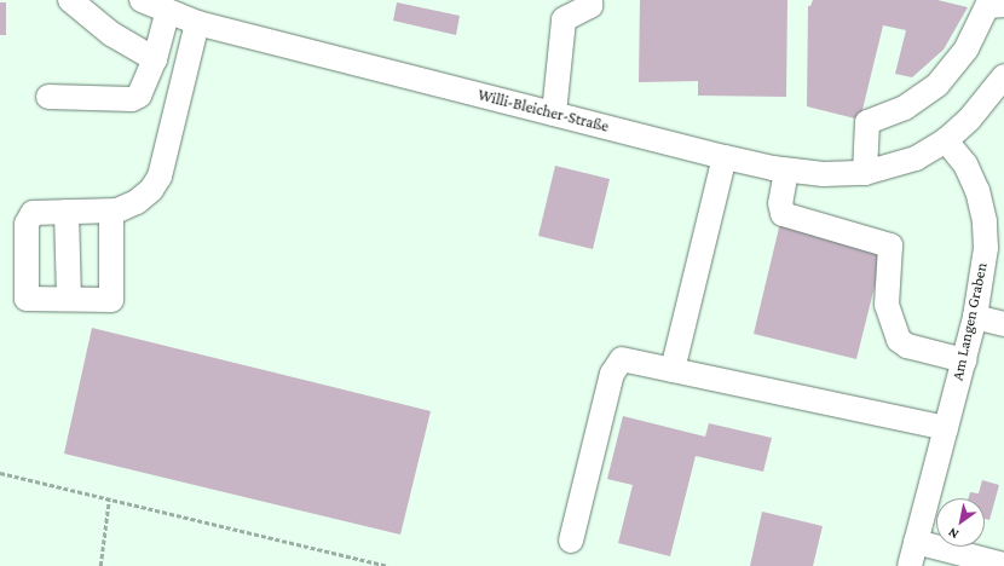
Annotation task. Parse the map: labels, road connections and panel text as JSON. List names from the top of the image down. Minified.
{"streets":{"street":["Willi-Bleicher-Straße","Am Langen Graben"]},"crossings":[["Willi-Bleicher-Straße","Am Langen Graben"]],"north":"bottom left"}
